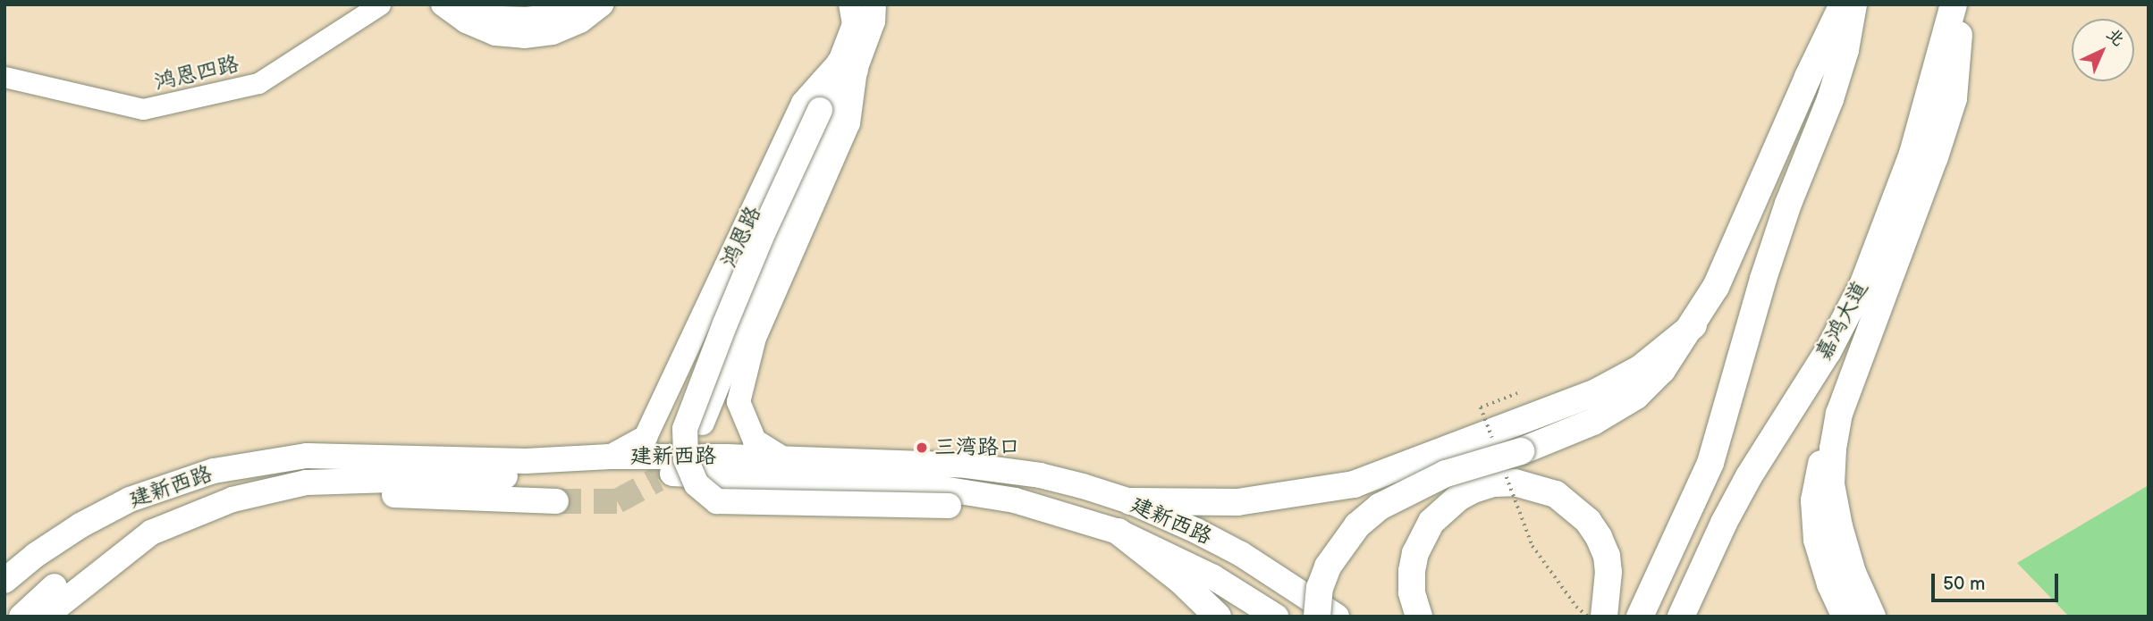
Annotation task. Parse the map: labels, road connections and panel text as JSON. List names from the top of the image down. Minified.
{"streets":{"highway":["嘉鸿大道"],"main road":["鸿恩路","建新西路"],"street":["鸿恩四路"]},"crossings":[["鸿恩路","建新西路"]],"places":["三湾路口"],"scale_bar":"50 m","north":"top right"}
